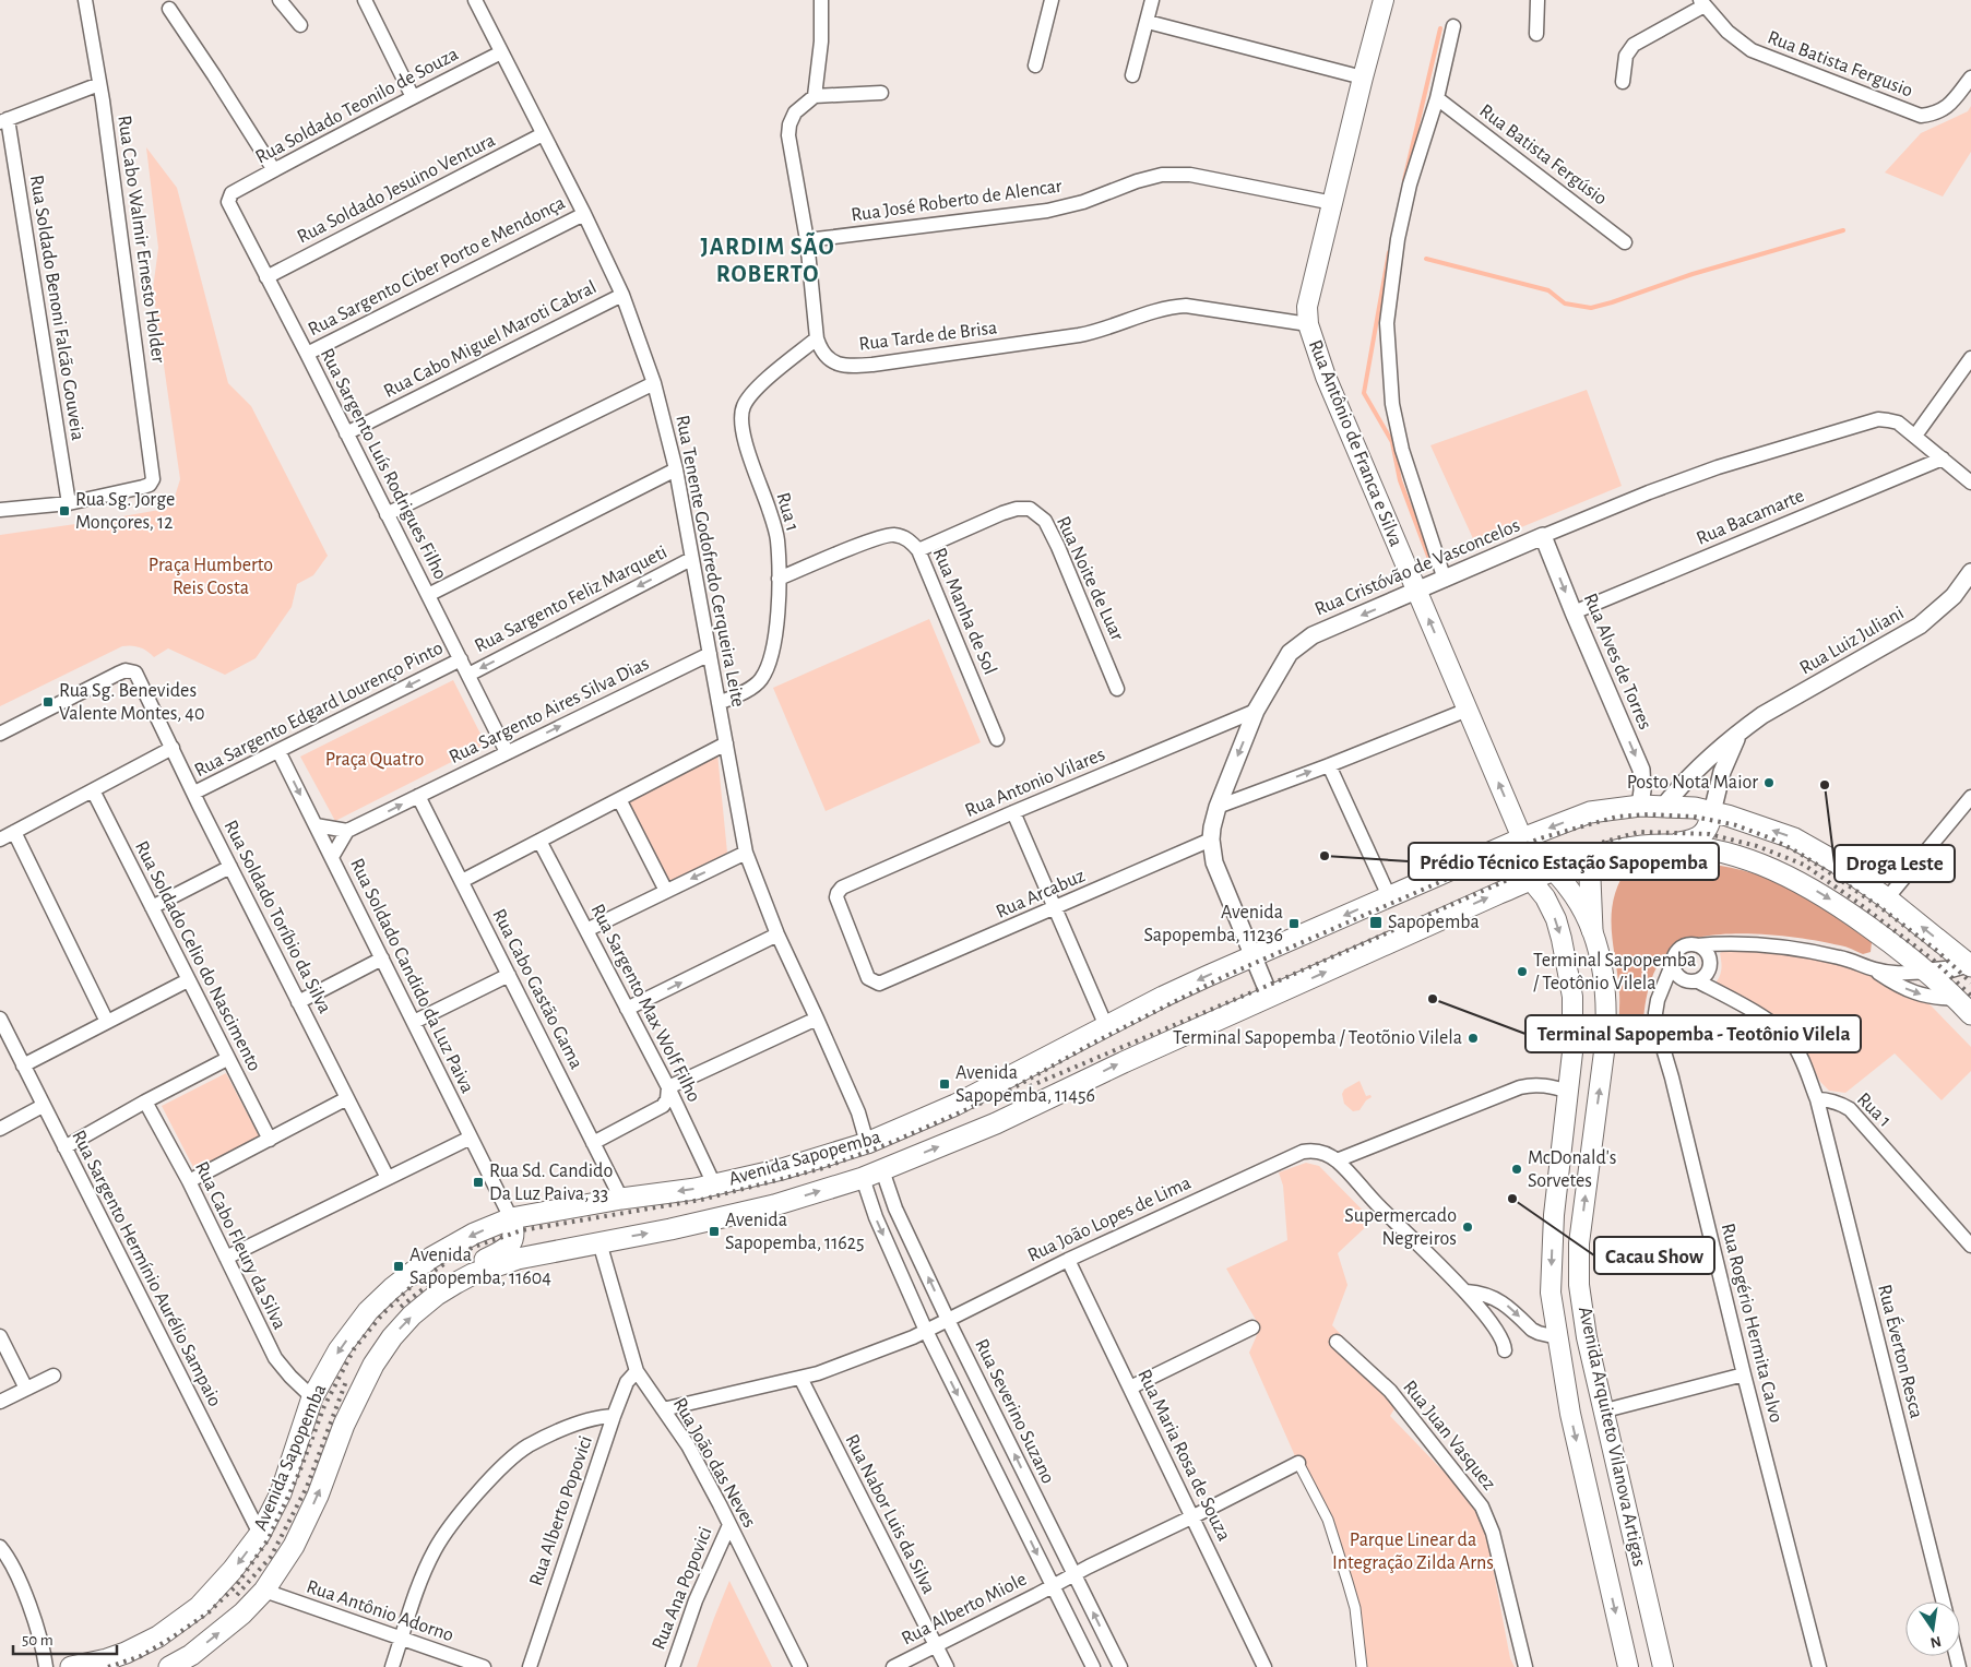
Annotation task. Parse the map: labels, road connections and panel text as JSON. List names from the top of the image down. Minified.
{"streets":{"main road":["Rua Antônio de Franca e Silva","Avenida Sapopemba","Avenida Arquiteto Vilanova Artigas"],"street":["Rua Batista Fergusio","Rua Soldado Teonilo de Souza","Rua Batista Fergúsio","Rua Soldado Jesuino Ventura","Rua José Roberto de Alencar","Rua Cabo Walmir Ernesto Holder","Rua Sargento Ciber Porto e Mendonça","Rua Soldado Benoni Falcão Gouveia","Rua Tarde de Brisa","Rua Cabo Miguel Maroti Cabral","Rua Sargento Luís Rodrigues Filho","Rua 1","Rua Bacamarte","Rua Tenente Godofredo Cerqueira Leite","Rua Cristóvão de Vasconcelos","Rua Noite de Luar","Rua Sargento Feliz Marqueti","Rua Manha de Sol","Rua Luiz Juliani","Rua Alves de Torres","Rua Sargento Edgard Lourenço Pinto","Rua Sargento Aires Silva Dias","Rua Antonio Vilares","Rua Arcabuz","Rua Soldado Toríbio da Silva","Rua Soldado Celio do Nascimento","Rua Soldado Candido da Luz Paiva","Rua Cabo Gastão Gama","Rua Sargento Max Wolf Filho","Rua João Lopes de Lima","Rua Cabo Fleury da Silva","Rua Sargento Hermínio Aurélio Sampaio","Rua Rogério Hermita Calvo","Rua Éverton Resca","Rua Severino Suzano","Rua Juan Vasquez","Rua Maria Rosa de Souza","Rua João das Neves","Rua Alberto Popovici","Rua Nabor Luis da Silva","Rua Ana Popovici","Rua Alberto Miole","Rua Antônio Adorno"]},"crossings":[["Rua Soldado Teonilo de Souza","Rua Sargento Luís Rodrigues Filho"],["Rua Soldado Teonilo de Souza","Rua Tenente Godofredo Cerqueira Leite"],["Rua Soldado Jesuino Ventura","Rua Sargento Luís Rodrigues Filho"],["Rua Soldado Jesuino Ventura","Rua Tenente Godofredo Cerqueira Leite"],["Rua José Roberto de Alencar","Rua Tarde de Brisa"],["Rua José Roberto de Alencar","Rua Antônio de Franca e Silva"],["Rua Cabo Walmir Ernesto Holder","Rua Soldado Benoni Falcão Gouveia"],["Rua Sargento Ciber Porto e Mendonça","Rua Sargento Luís Rodrigues Filho"],["Rua Sargento Ciber Porto e Mendonça","Rua Tenente Godofredo Cerqueira Leite"],["Rua Tarde de Brisa","Rua Antônio de Franca e Silva"],["Rua Tarde de Brisa","Rua 1"],["Rua Cabo Miguel Maroti Cabral","Rua Sargento Luís Rodrigues Filho"],["Rua Cabo Miguel Maroti Cabral","Rua Tenente Godofredo Cerqueira Leite"],["Rua Antônio de Franca e Silva","Rua Cristóvão de Vasconcelos"],["Rua Antônio de Franca e Silva","Avenida Sapopemba"],["Rua Antônio de Franca e Silva","Avenida Arquiteto Vilanova Artigas"],["Rua Sargento Luís Rodrigues Filho","Rua Sargento Feliz Marqueti"],["Rua Sargento Luís Rodrigues Filho","Rua Sargento Edgard Lourenço Pinto"],["Rua Sargento Luís Rodrigues Filho","Rua Sargento Aires Silva Dias"],["Rua 1","Rua Tenente Godofredo Cerqueira Leite"],["Rua 1","Rua Manha de Sol"],["Rua 1","Rua Éverton Resca"],["Rua Bacamarte","Rua Cristóvão de Vasconcelos"],["Rua Bacamarte","Rua Alves de Torres"],["Rua Tenente Godofredo Cerqueira Leite","Rua Sargento Feliz Marqueti"],["Rua Tenente Godofredo Cerqueira Leite","Rua Sargento Aires Silva Dias"],["Rua Tenente Godofredo Cerqueira Leite","Avenida Sapopemba"],["Rua Cristóvão de Vasconcelos","Rua Alves de Torres"],["Rua Cristóvão de Vasconcelos","Rua Antonio Vilares"],["Rua Cristóvão de Vasconcelos","Rua Arcabuz"],["Rua Cristóvão de Vasconcelos","Avenida Sapopemba"],["Rua Noite de Luar","Rua Manha de Sol"],["Rua Luiz Juliani","Avenida Sapopemba"],["Rua Alves de Torres","Avenida Sapopemba"],["Rua Sargento Edgard Lourenço Pinto","Rua Soldado Toríbio da Silva"],["Rua Sargento Edgard Lourenço Pinto","Rua Soldado Candido da Luz Paiva"],["Rua Sargento Aires Silva Dias","Rua Cabo Gastão Gama"],["Rua Antonio Vilares","Rua Arcabuz"],["Rua Soldado Candido da Luz Paiva","Avenida Sapopemba"],["Rua Cabo Gastão Gama","Avenida Sapopemba"],["Rua Sargento Max Wolf Filho","Avenida Sapopemba"],["Avenida Sapopemba","Rua Cabo Fleury da Silva"],["Avenida Sapopemba","Rua Sargento Hermínio Aurélio Sampaio"],["Avenida Sapopemba","Rua Severino Suzano"],["Avenida Sapopemba","Avenida Arquiteto Vilanova Artigas"],["Avenida Sapopemba","Rua João das Neves"],["Avenida Sapopemba","Rua Antônio Adorno"],["Rua João Lopes de Lima","Rua Severino Suzano"],["Rua João Lopes de Lima","Rua Maria Rosa de Souza"],["Rua João Lopes de Lima","Rua João das Neves"],["Rua João Lopes de Lima","Rua Nabor Luis da Silva"],["Rua Severino Suzano","Rua Alberto Miole"],["Rua Maria Rosa de Souza","Rua Alberto Miole"],["Rua João das Neves","Rua Alberto Popovici"],["Rua João das Neves","Rua Ana Popovici"],["Rua Nabor Luis da Silva","Rua Alberto Miole"]],"one_way":["Rua Alves de Torres","Rua Sargento Edgard Lourenço Pinto"],"districts":["JARDIM SÃO ROBERTO"],"parks":["Praça Humberto Reis Costa","Praça Quatro","Parque Linear da Integração Zilda Arns"],"places":{"transit":["Rua Sg. Jorge Monçores, 12","Rua Sg. Benevides Valente Montes, 40","Sapopemba","Avenida Sapopemba, 11236","Avenida Sapopemba, 11456","Rua Sd. Candido Da Luz Paiva, 33","Avenida Sapopemba, 11625","Avenida Sapopemba, 11604"],"other":["Posto Nota Maior","Droga Leste","Prédio Técnico Estação Sapopemba","Terminal Sapopemba / Teotônio Vilela","Terminal Sapopemba - Teotônio Vilela","Terminal Sapopemba / Teotõnio Vilela","McDonald's Sorvetes","Cacau Show","Supermercado Negreiros"]},"scale_bar":"50 m","north":"bottom"}
